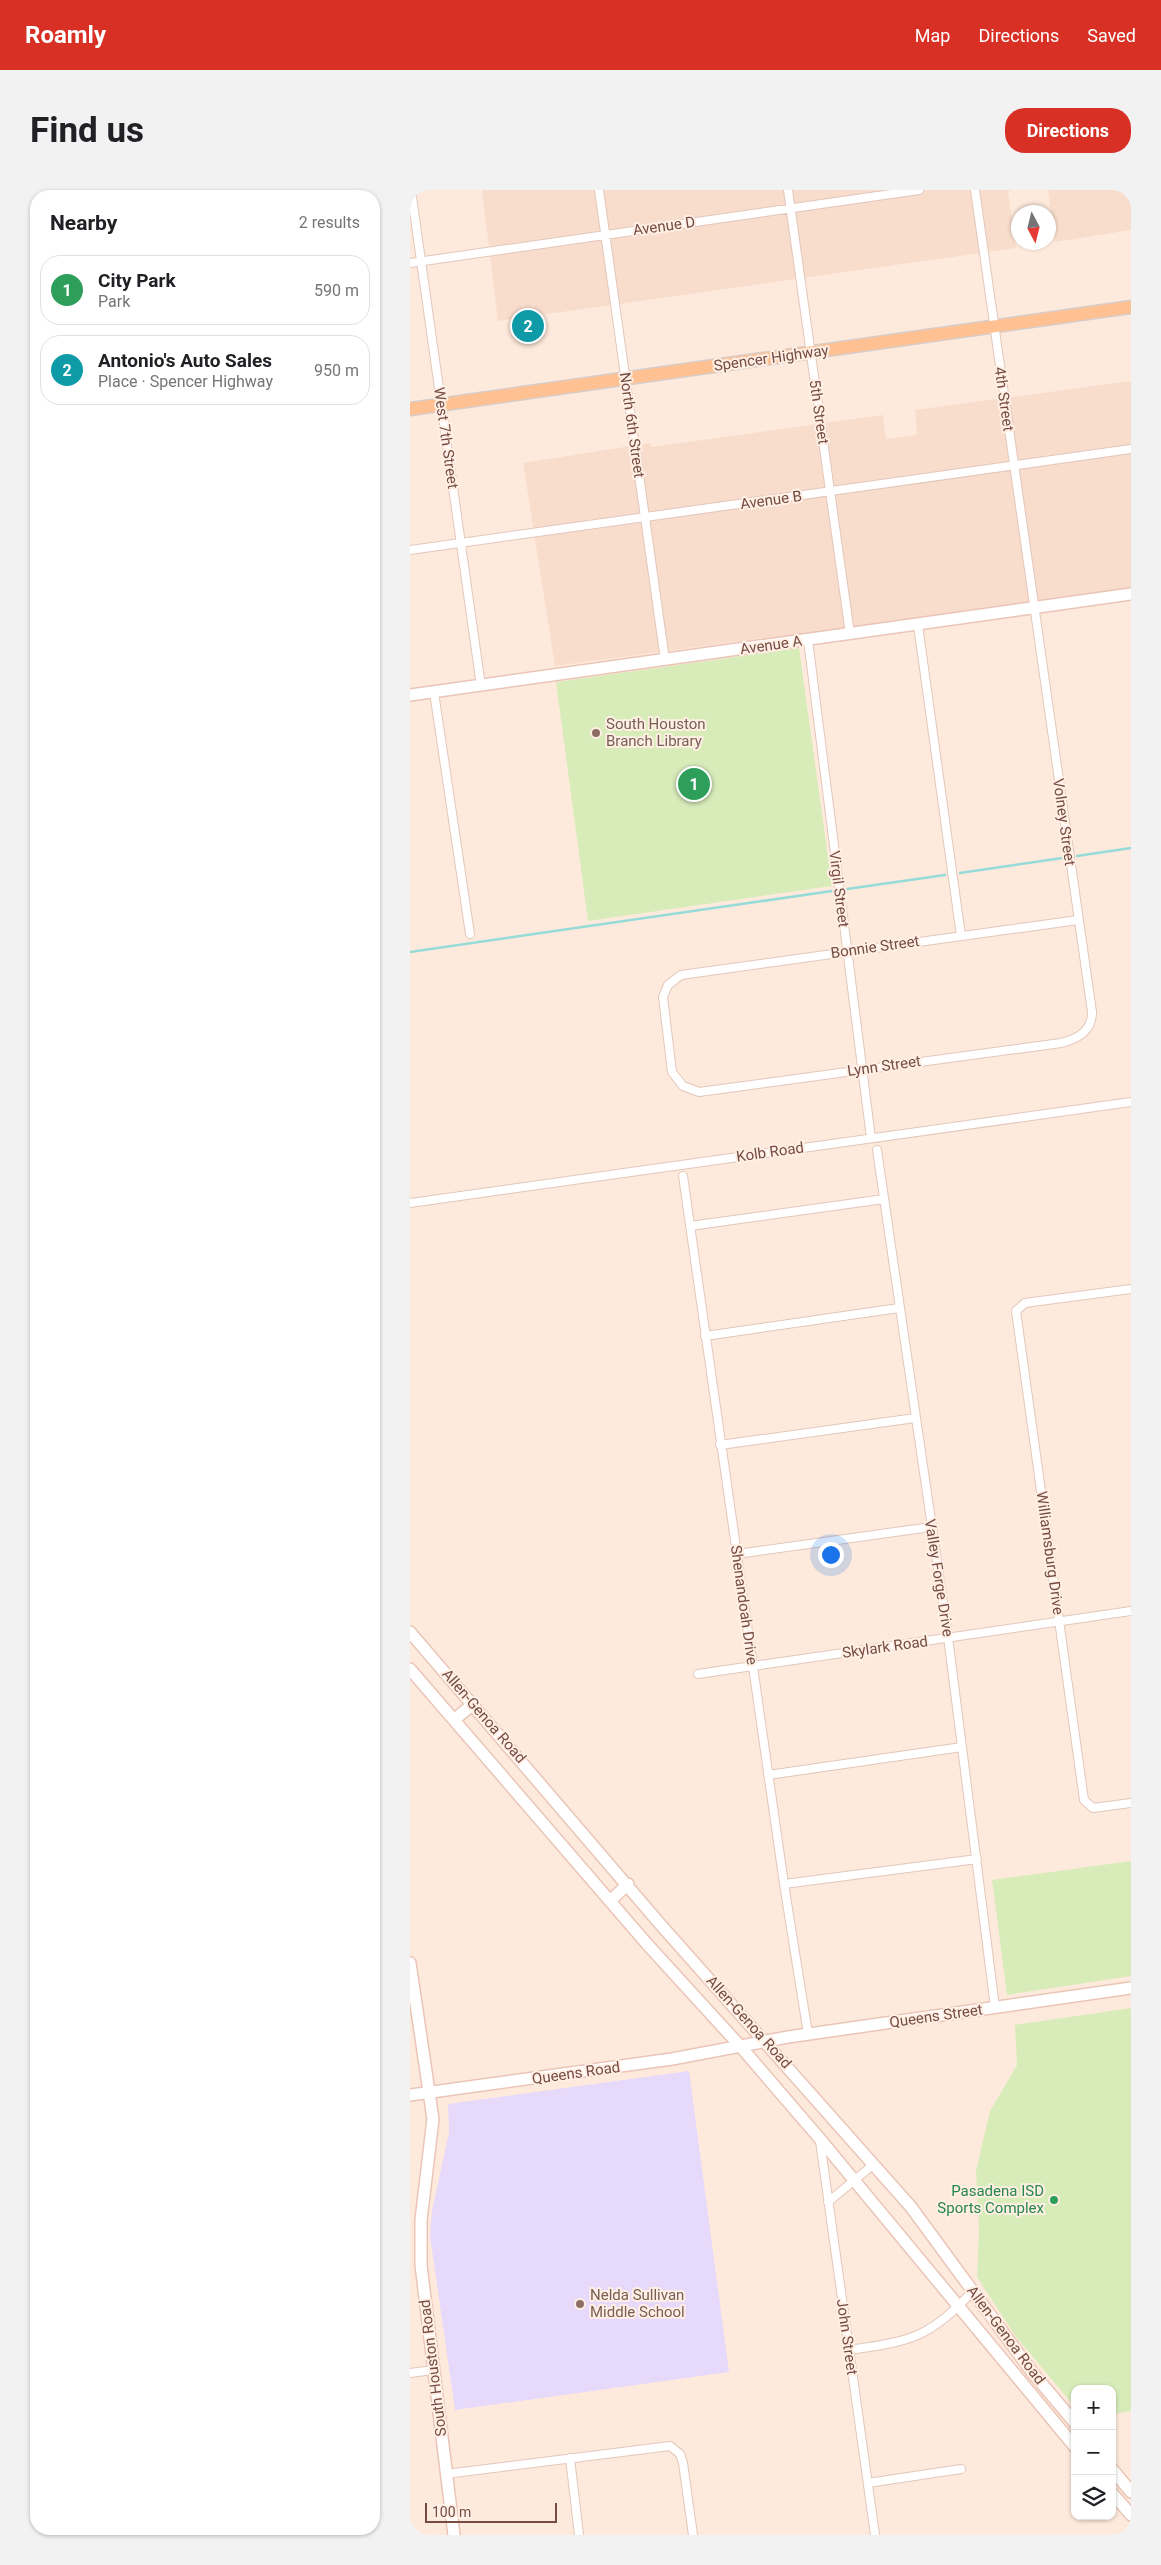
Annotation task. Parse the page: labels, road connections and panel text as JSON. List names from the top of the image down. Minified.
{"streets":{"main road":["Spencer Highway","Avenue A","Allen-Genoa Road","Queens Street","Queens Road","South Houston Road"],"street":["Avenue D","4th Street","5th Street","North 6th Street","West 7th Street","Avenue B","Volney Street","Virgil Street","Bonnie Street","Lynn Street","Kolb Road","Williamsburg Drive","Valley Forge Drive","Shenandoah Drive","Skylark Road","John Street"]},"crossings":[["Avenue D","5th Street"],["Avenue D","North 6th Street"],["Avenue D","West 7th Street"],["Spencer Highway","4th Street"],["Spencer Highway","5th Street"],["Spencer Highway","North 6th Street"],["Spencer Highway","West 7th Street"],["4th Street","Avenue B"],["4th Street","Avenue A"],["4th Street","Volney Street"],["5th Street","Avenue B"],["5th Street","Avenue A"],["North 6th Street","Avenue B"],["North 6th Street","Avenue A"],["West 7th Street","Avenue B"],["West 7th Street","Avenue A"],["Avenue A","Volney Street"],["Avenue A","Virgil Street"],["Volney Street","Bonnie Street"],["Volney Street","Lynn Street"],["Virgil Street","Bonnie Street"],["Virgil Street","Lynn Street"],["Virgil Street","Kolb Road"],["Bonnie Street","Lynn Street"],["Williamsburg Drive","Skylark Road"],["Valley Forge Drive","Skylark Road"],["Valley Forge Drive","Queens Street"],["Shenandoah Drive","Skylark Road"],["Shenandoah Drive","Queens Street"],["Allen-Genoa Road","Queens Street"],["Allen-Genoa Road","Queens Road"],["Allen-Genoa Road","John Street"],["Queens Street","Queens Road"],["Queens Road","South Houston Road"]],"places":["South Houston Branch Library","Pasadena ISD Sports Complex","Nelda Sullivan Middle School"],"scale_bar":"100 m","north":"bottom","page":{"header":"Roamly","nav":["Map","Directions","Saved"],"buttons":"Directions","title":"Find us","heading":["Nearby","2 results"],"list":[{"mark":"1","name":"City Park","note":"Park","value":"590 m"},{"mark":"2","name":"Antonio's Auto Sales","note":"Place · Spencer Highway","value":"950 m"}],"pins":["2","1"],"map_buttons":["+","−"],"scale":"100 m"}}
